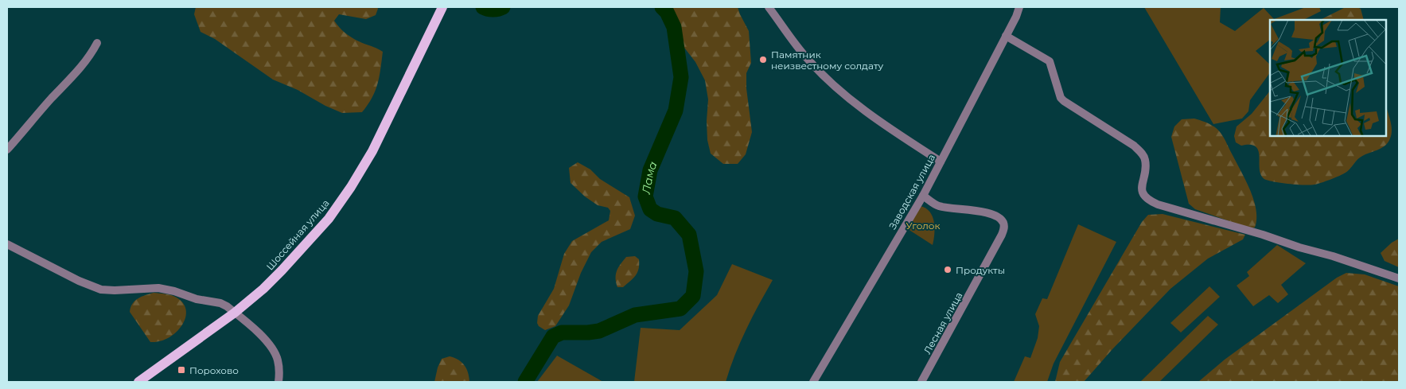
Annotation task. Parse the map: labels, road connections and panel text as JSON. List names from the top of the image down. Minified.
{"streets":{"main road":["Шоссейная улица"],"street":["Заводская улица","Лесная улица"]},"crossings":[["Заводская улица","Лесная улица"]],"water":["Лама"],"parks":["Уголок"],"places":{"other":["Памятник неизвестному солдату","Продукты"],"transit":["Порохово"]}}
